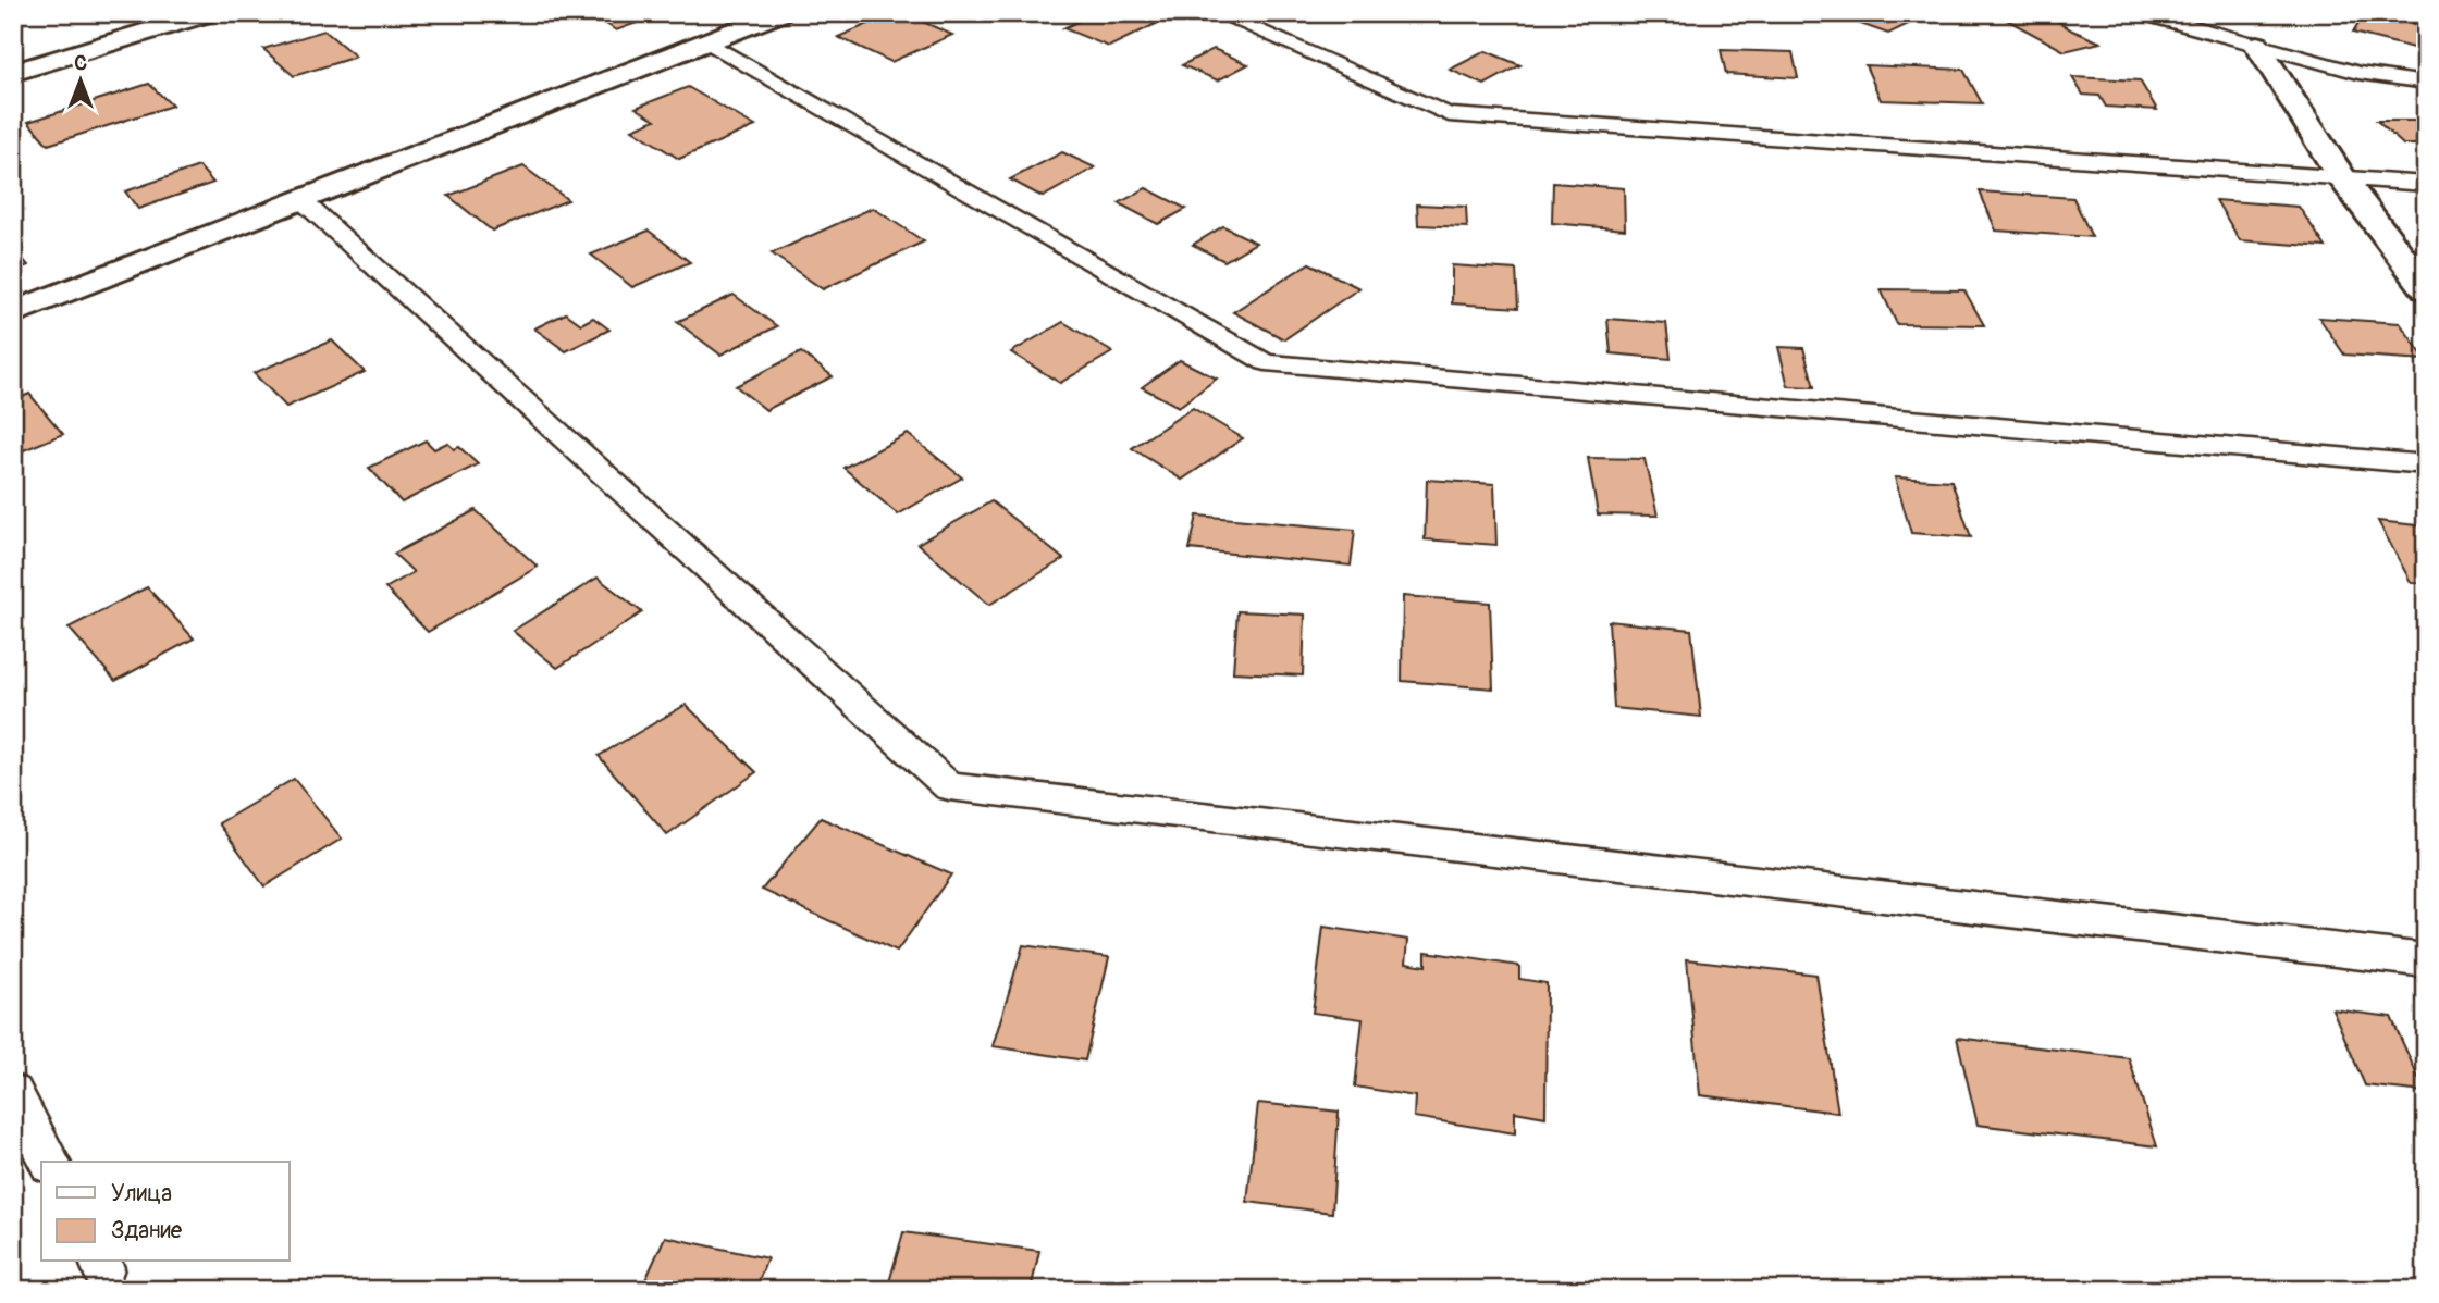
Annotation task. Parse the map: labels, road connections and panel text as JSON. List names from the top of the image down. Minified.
{"legend":["Улица","Здание"],"north":"top"}
